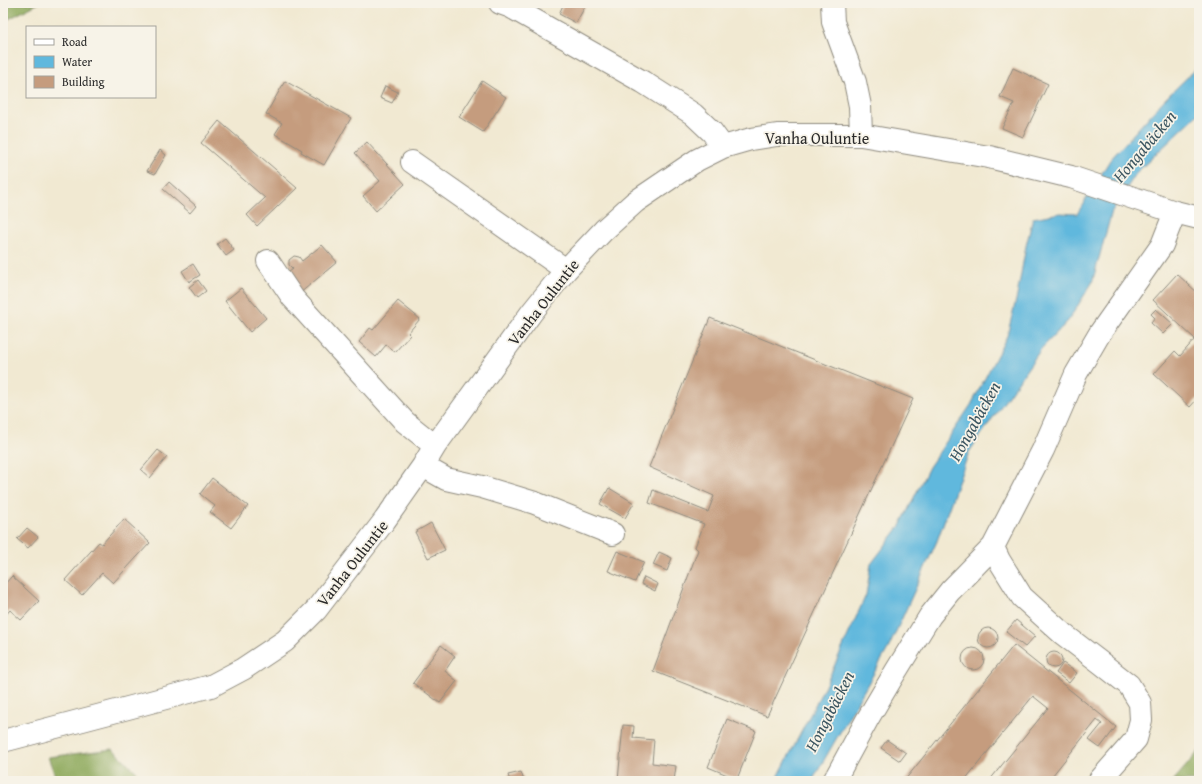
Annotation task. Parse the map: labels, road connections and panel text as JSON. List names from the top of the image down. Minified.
{"streets":{"street":["Vanha Ouluntie"]},"water":["Hongabäcken"],"legend":["Road","Water","Building"]}
